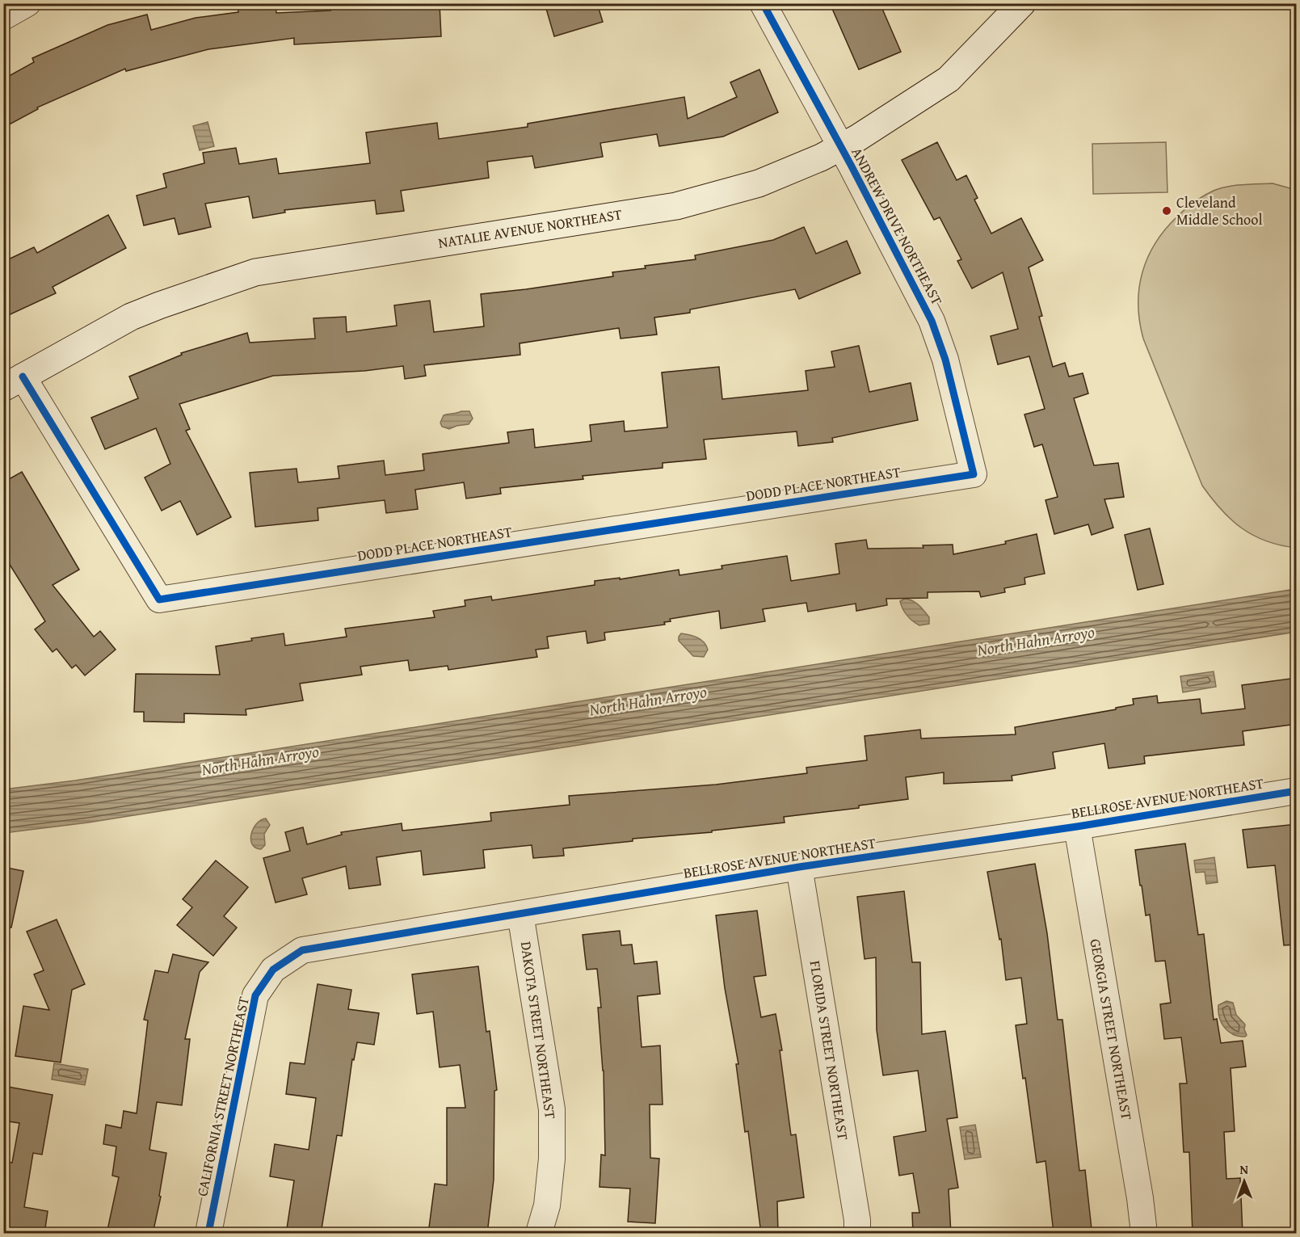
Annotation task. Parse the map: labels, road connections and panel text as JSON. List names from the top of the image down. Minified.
{"streets":{"street":["ANDREW DRIVE NORTHEAST","NATALIE AVENUE NORTHEAST","DODD PLACE NORTHEAST","BELLROSE AVENUE NORTHEAST","GEORGIA STREET NORTHEAST","DAKOTA STREET NORTHEAST","FLORIDA STREET NORTHEAST","CALIFORNIA STREET NORTHEAST"]},"crossings":[["ANDREW DRIVE NORTHEAST","NATALIE AVENUE NORTHEAST"],["ANDREW DRIVE NORTHEAST","DODD PLACE NORTHEAST"],["NATALIE AVENUE NORTHEAST","DODD PLACE NORTHEAST"],["BELLROSE AVENUE NORTHEAST","GEORGIA STREET NORTHEAST"],["BELLROSE AVENUE NORTHEAST","DAKOTA STREET NORTHEAST"],["BELLROSE AVENUE NORTHEAST","FLORIDA STREET NORTHEAST"],["BELLROSE AVENUE NORTHEAST","CALIFORNIA STREET NORTHEAST"]],"water":["North Hahn Arroyo"],"places":["Cleveland Middle School"],"north":"top"}
